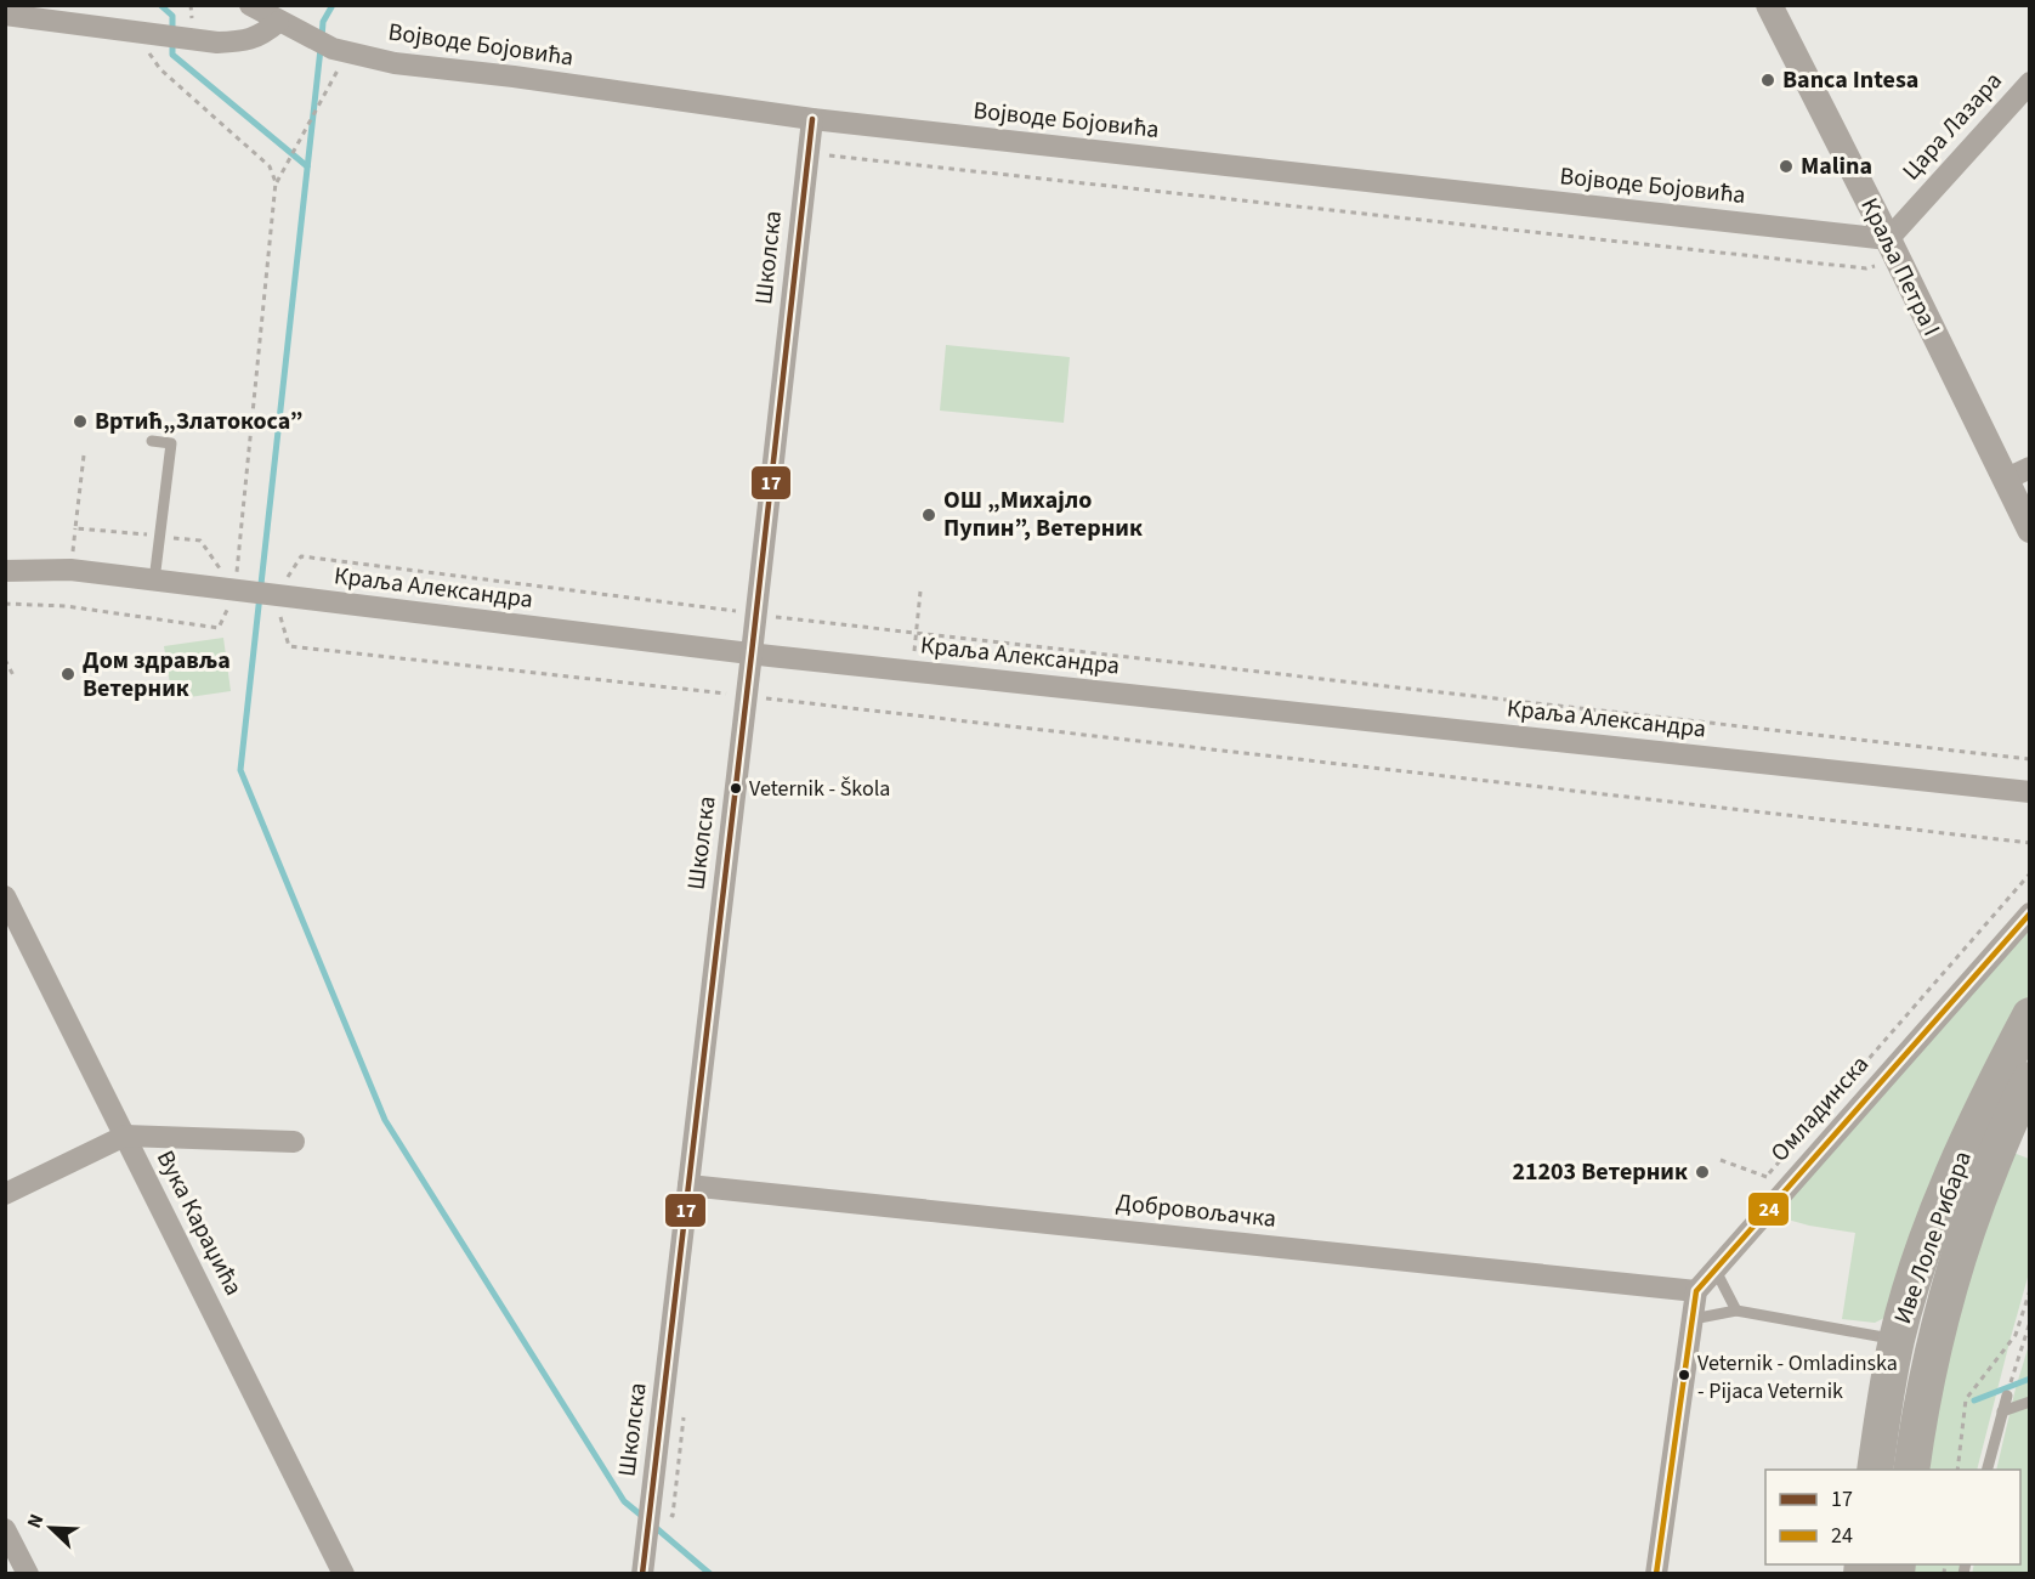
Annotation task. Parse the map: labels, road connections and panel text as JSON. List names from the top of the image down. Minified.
{"streets":{"main road":["Иве Лоле Рибара"],"street":["Војводе Бојовића","Цара Лазара","Школска","Краља Петра I","Краља Александра","Омладинска","Добровољачка","Вука Караџића"]},"crossings":[["Војводе Бојовића","Цара Лазара"],["Војводе Бојовића","Школска"],["Војводе Бојовића","Краља Петра I"],["Цара Лазара","Краља Петра I"],["Школска","Краља Александра"],["Школска","Добровољачка"],["Омладинска","Добровољачка"]],"places":["Banca Intesa","Malina","Вртић„Златокоса”","ОШ „Михајло Пупин”, Ветерник","Дом здравља Ветерник","Veternik - Škola","21203 Ветерник","Veternik - Omladinska - Pijaca Veternik"],"lines":["transit line 17","transit line 24"],"legend":["17","24"],"north":"top left"}
